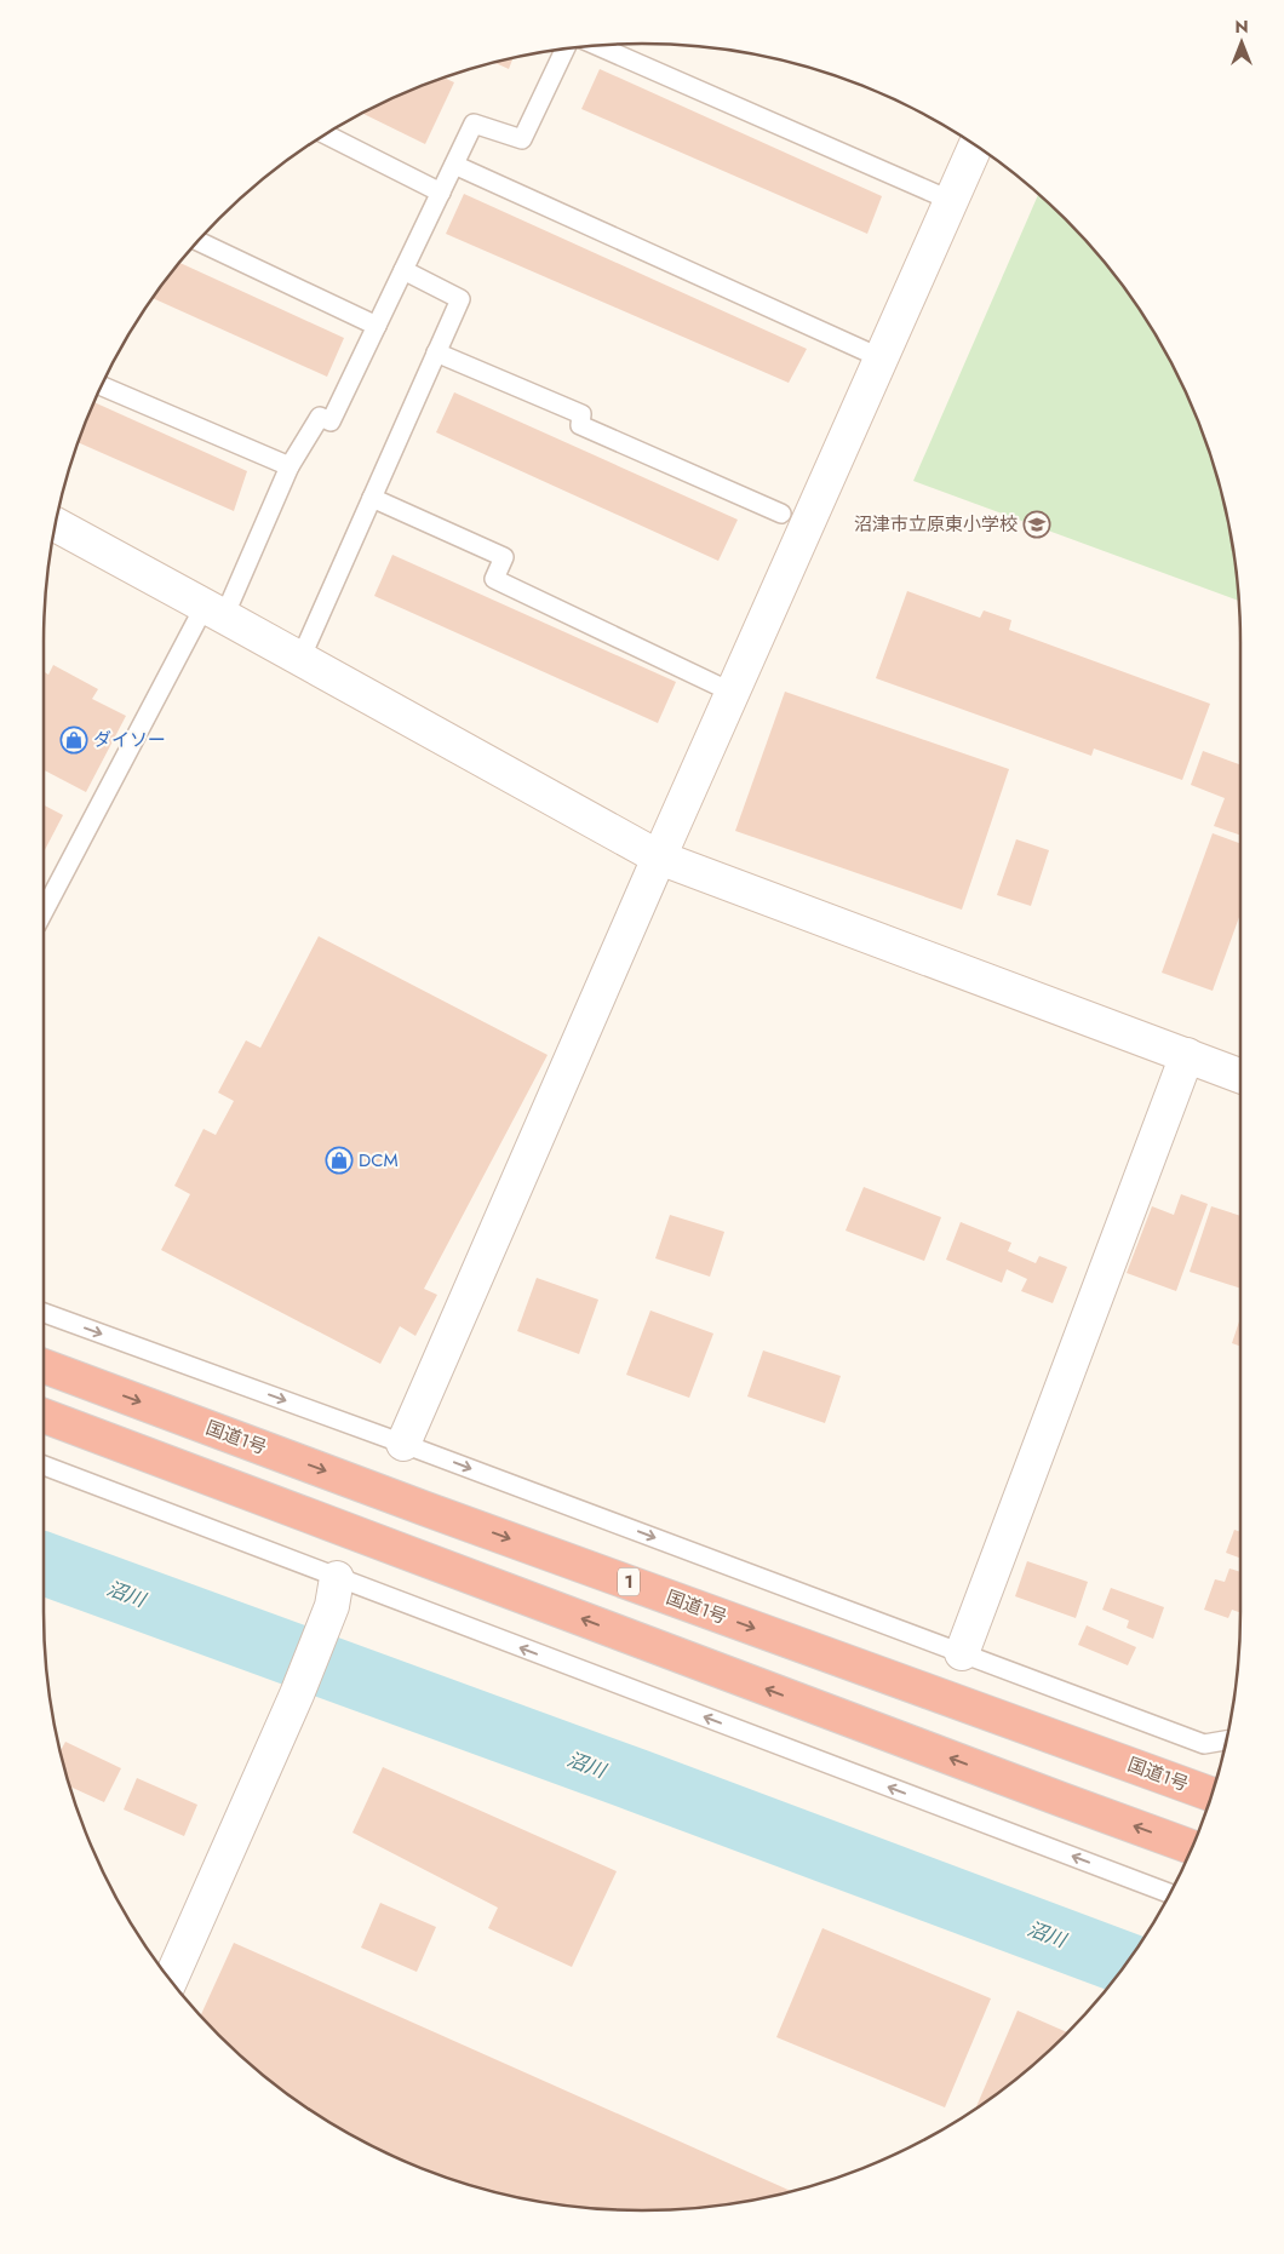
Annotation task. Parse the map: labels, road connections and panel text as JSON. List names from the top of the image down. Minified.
{"streets":{"highway":["国道1号","1"]},"water":["沼川"],"places":{"school or university":["沼津市立原東小学校"],"shop":["ダイソー","DCM"]},"north":"top"}
